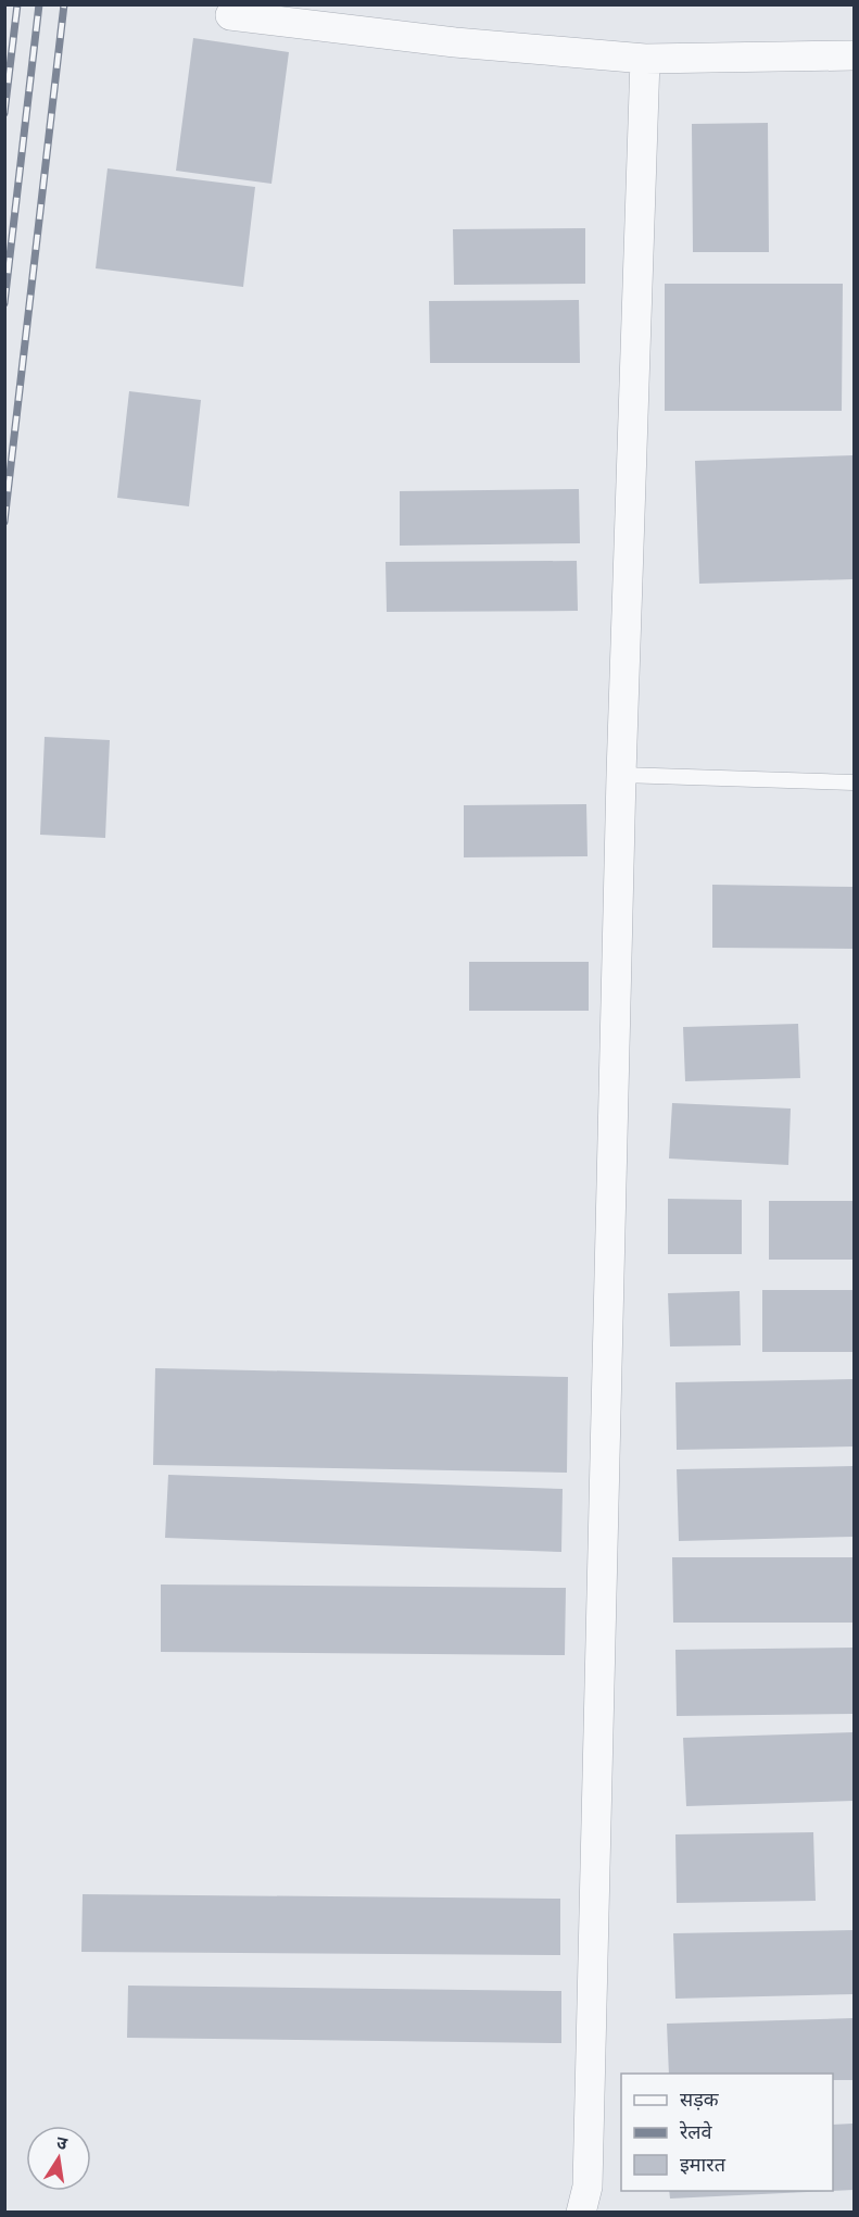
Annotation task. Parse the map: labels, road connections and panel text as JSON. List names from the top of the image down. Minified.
{"legend":["सड़क","रेलवे","इमारत"],"north":"top"}
